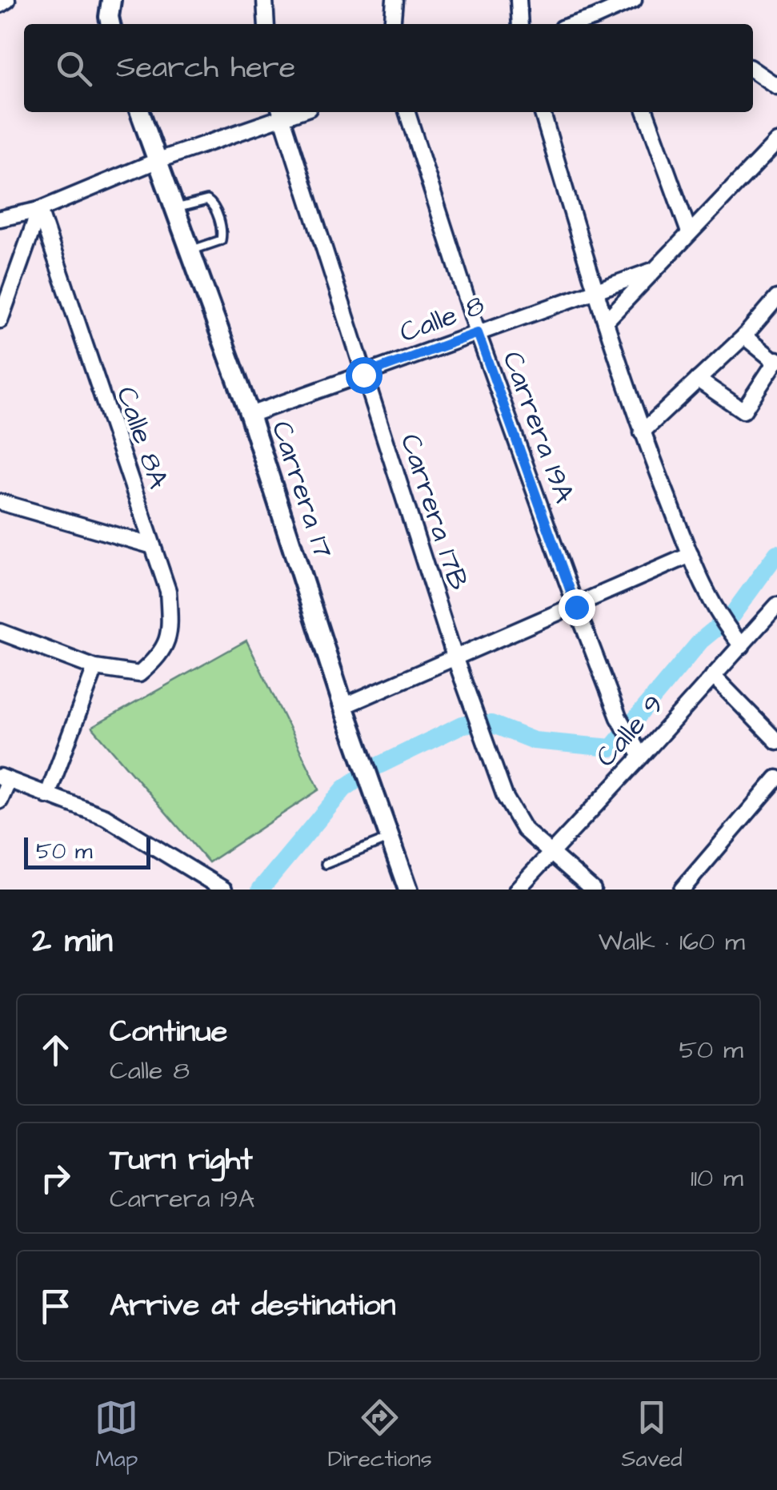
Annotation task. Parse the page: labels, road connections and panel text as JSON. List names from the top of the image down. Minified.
{"streets":{"street":["Calle 8","Carrera 19A","Calle 8A","Carrera 17","Carrera 17B","Calle 9"]},"crossings":[["Calle 8","Carrera 19A"],["Calle 8","Carrera 17"],["Calle 8","Carrera 17B"],["Carrera 19A","Calle 9"],["Carrera 17B","Calle 9"]],"scale_bar":"50 m","page":{"search":"Search here","scale":"50 m","heading":["2 min","Walk · 160 m"],"list":[["Continue","Calle 8","50 m"],["Turn right","Carrera 19A","110 m"],"Arrive at destination"],"nav":["Map","Directions","Saved"]}}
